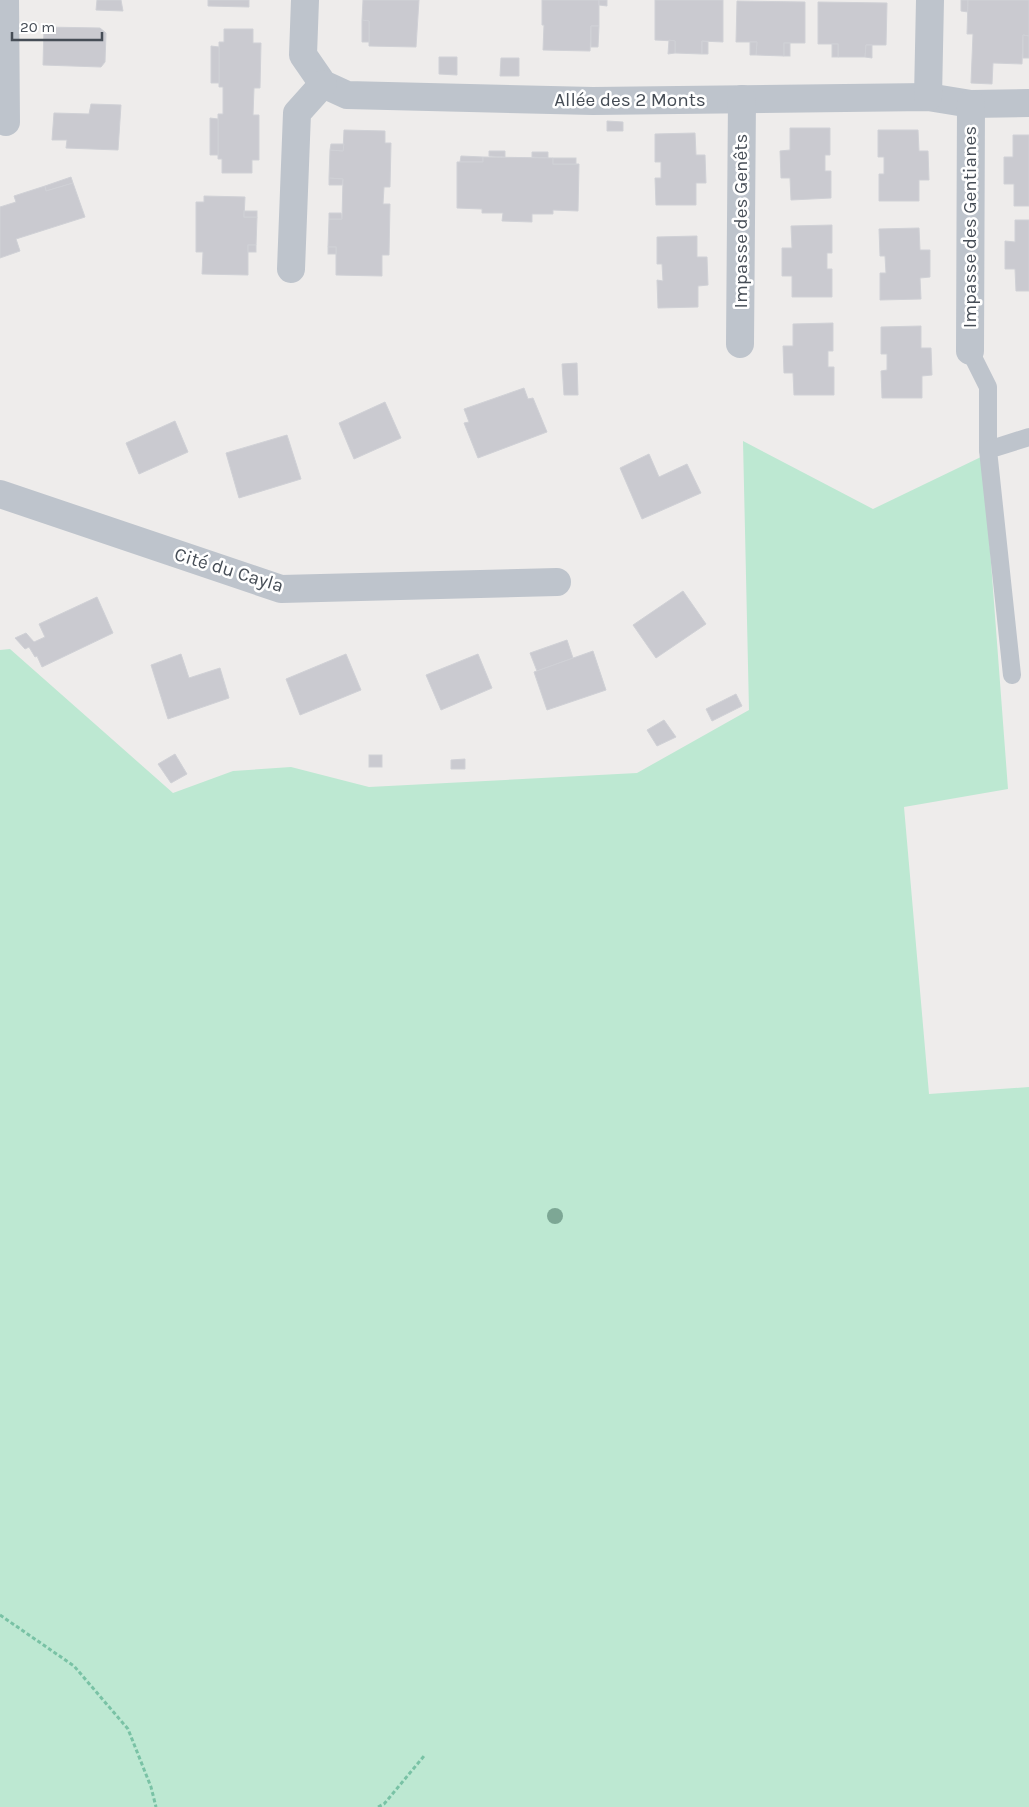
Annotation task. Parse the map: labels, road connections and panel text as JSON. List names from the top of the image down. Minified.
{"streets":{"street":["Allée des 2 Monts","Impasse des Genêts","Impasse des Gentianes","Cité du Cayla"]},"crossings":[["Allée des 2 Monts","Impasse des Genêts"],["Allée des 2 Monts","Impasse des Gentianes"]],"scale_bar":"20 m"}
